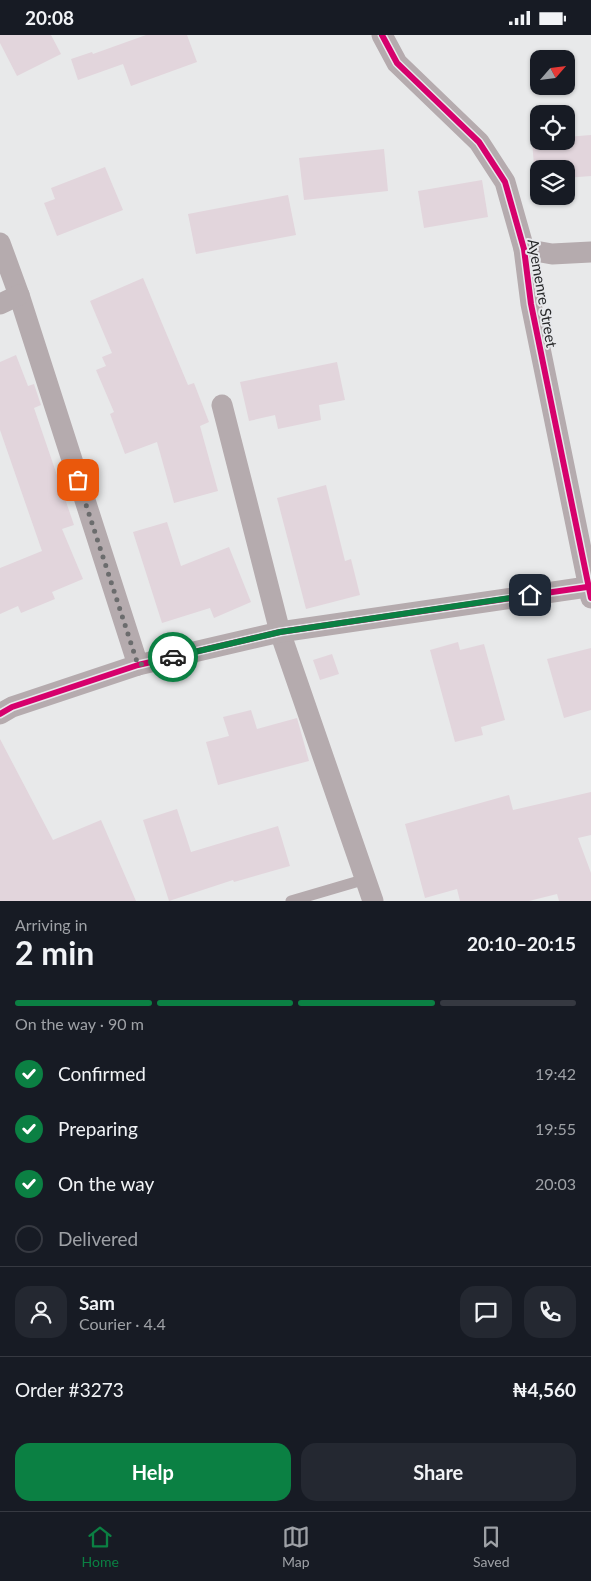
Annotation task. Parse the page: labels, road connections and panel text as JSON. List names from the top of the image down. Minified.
{"streets":{"street":["Ayemenre Street"]},"north":"top right","page":{"status":"20:08","heading":["2 min","Arriving in","20:10–20:15"],"panel":["Sam","Courier · 4.4","Order #3273","₦4,560"],"bar":"On the way · 90 m","list":[["Confirmed","19:42"],["Preparing","19:55"],["On the way","20:03"],"Delivered"],"buttons":["Help","Share"],"tabs":["Home","Map","Saved"]}}
